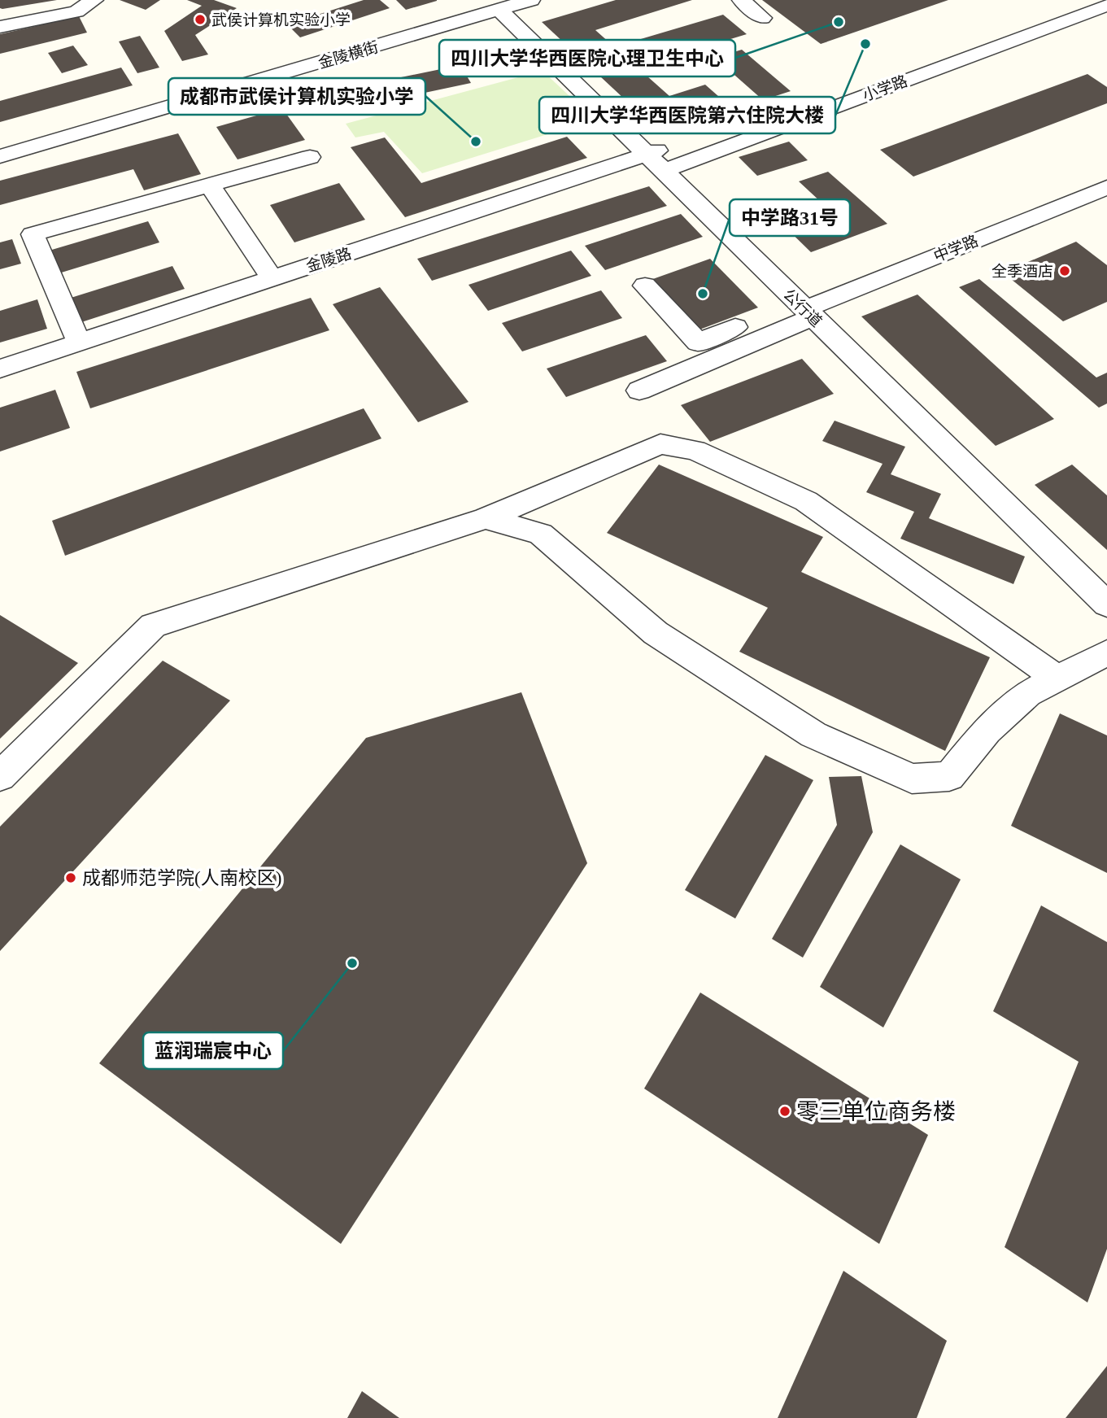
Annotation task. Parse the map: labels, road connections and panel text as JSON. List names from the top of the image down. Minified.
{"streets":{"street":["金陵横街","小学路","中学路","金陵路","公行道"]},"crossings":[["金陵横街","公行道"],["小学路","金陵路"],["小学路","公行道"],["中学路","公行道"],["金陵路","公行道"]],"places":["武侯计算机实验小学","四川大学华西医院心理卫生中心","四川大学华西医院第六住院大楼","成都市武侯计算机实验小学","全季酒店","中学路31号","成都师范学院(人南校区)","蓝润瑞宸中心","零三单位商务楼"]}
